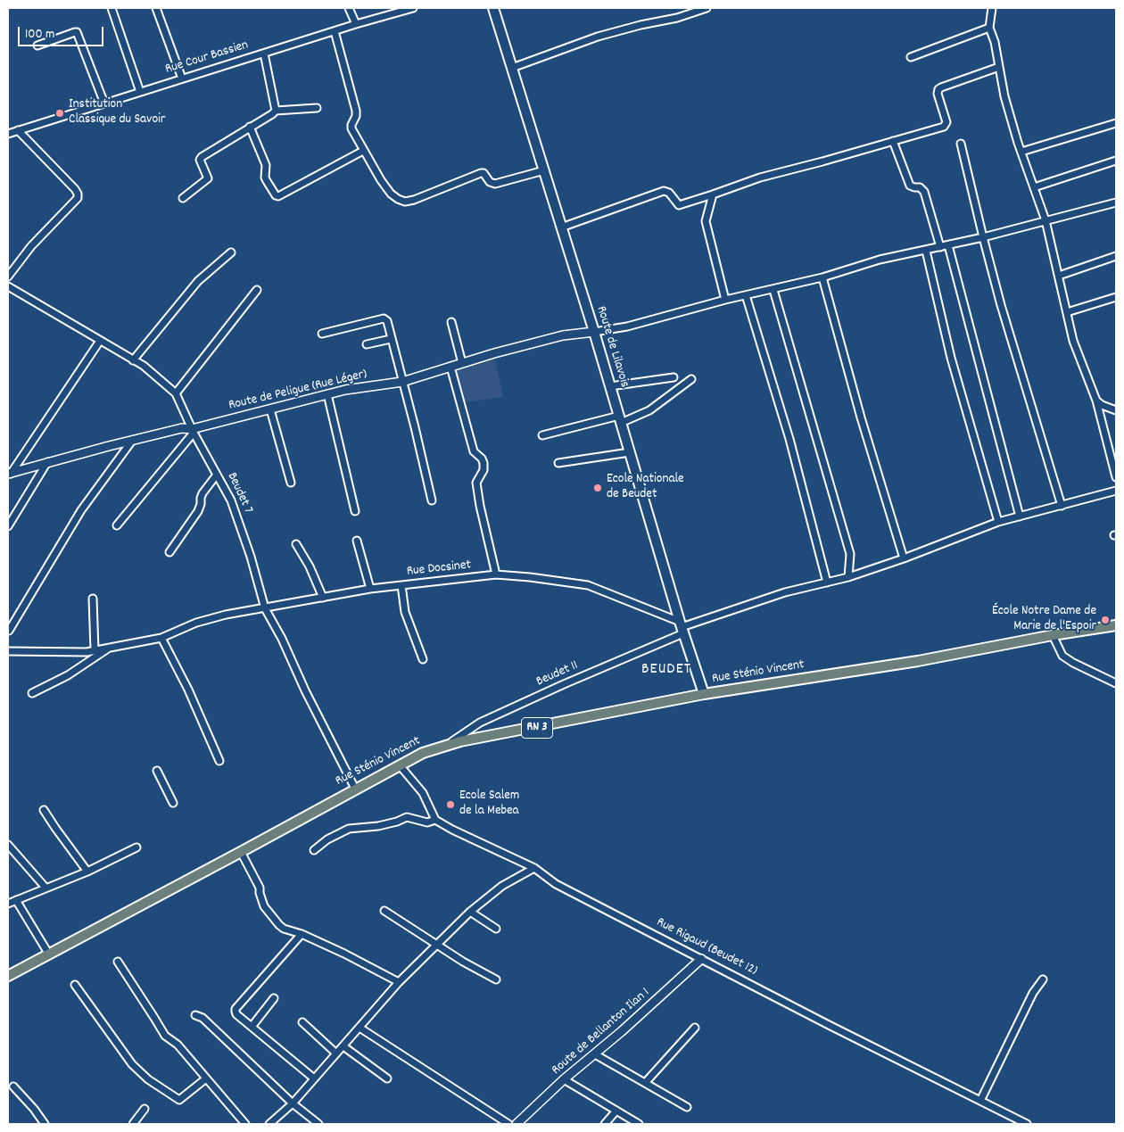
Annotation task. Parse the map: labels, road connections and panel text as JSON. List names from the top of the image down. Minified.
{"streets":{"main road":["Route de Lilavois","Rue Sténio Vincent","RN 3"],"street":["Rue Cour Bassien","Route de Peligue (Rue Léger)","Beudet 7","Rue Docsinet","Beudet 11","Rue Rigaud (Beudet 12)","Route de Bellanton Ilan 1"]},"crossings":[["Route de Lilavois","Route de Peligue (Rue Léger)"],["Route de Lilavois","Rue Docsinet"],["Route de Lilavois","Rue Sténio Vincent"],["Route de Lilavois","Beudet 11"],["Route de Peligue (Rue Léger)","Beudet 7"],["Beudet 7","Rue Docsinet"],["Beudet 7","Rue Sténio Vincent"],["Rue Docsinet","Beudet 11"],["Rue Sténio Vincent","Beudet 11"],["Rue Rigaud (Beudet 12)","Route de Bellanton Ilan 1"]],"districts":["BEUDET"],"places":["Institution Classique du Savoir","Ecole Nationale de Beudet","École Notre Dame de Marie de l'Espoir","Ecole Salem de la Mebea"],"scale_bar":"100 m"}
